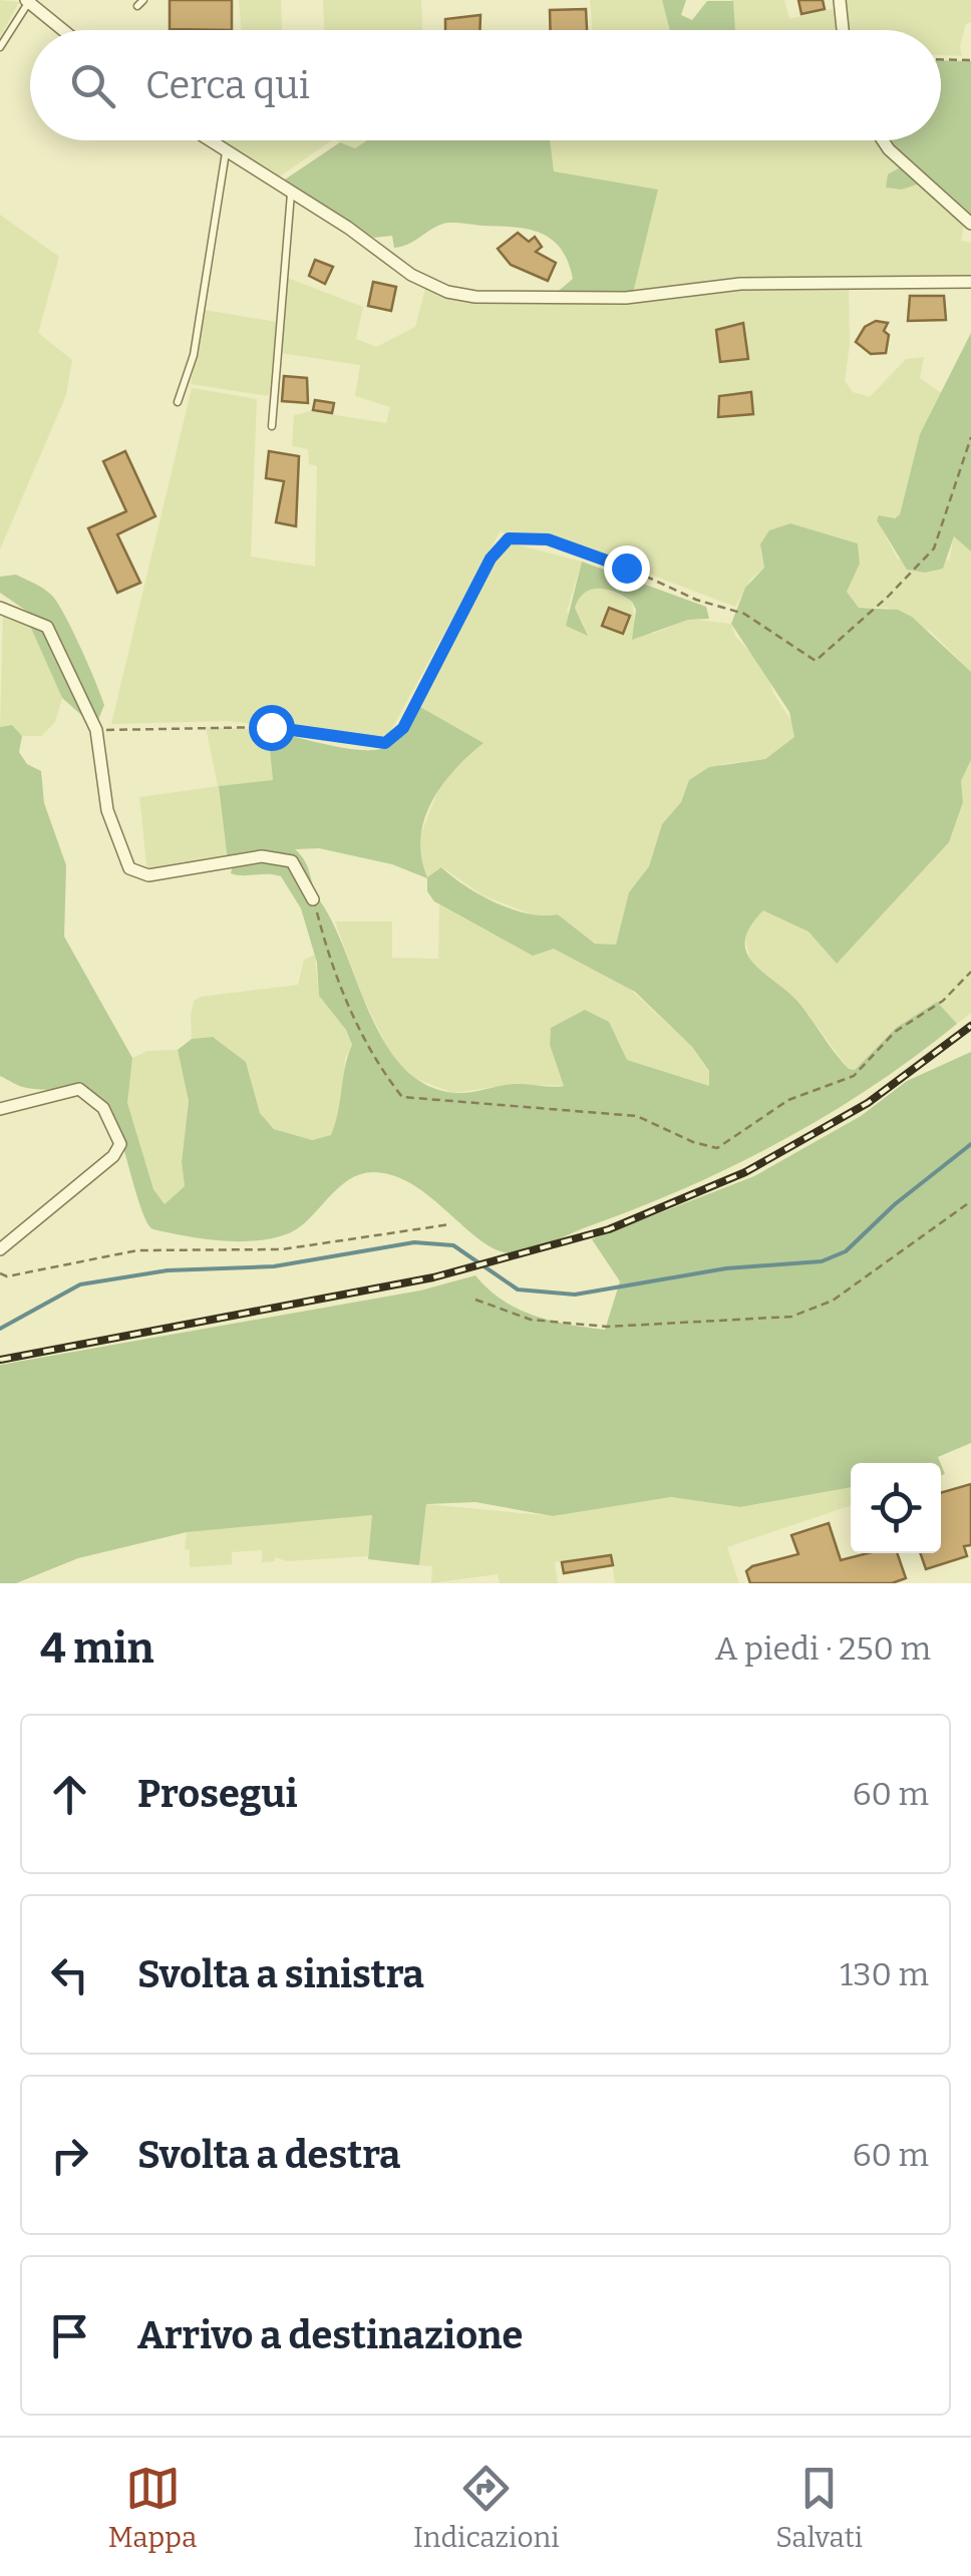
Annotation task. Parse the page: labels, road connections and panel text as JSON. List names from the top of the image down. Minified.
{"page":{"search":"Cerca qui","heading":["4 min","A piedi · 250 m"],"list":[["Prosegui","60 m"],["Svolta a sinistra","130 m"],["Svolta a destra","60 m"],"Arrivo a destinazione"],"nav":["Mappa","Indicazioni","Salvati"]}}
